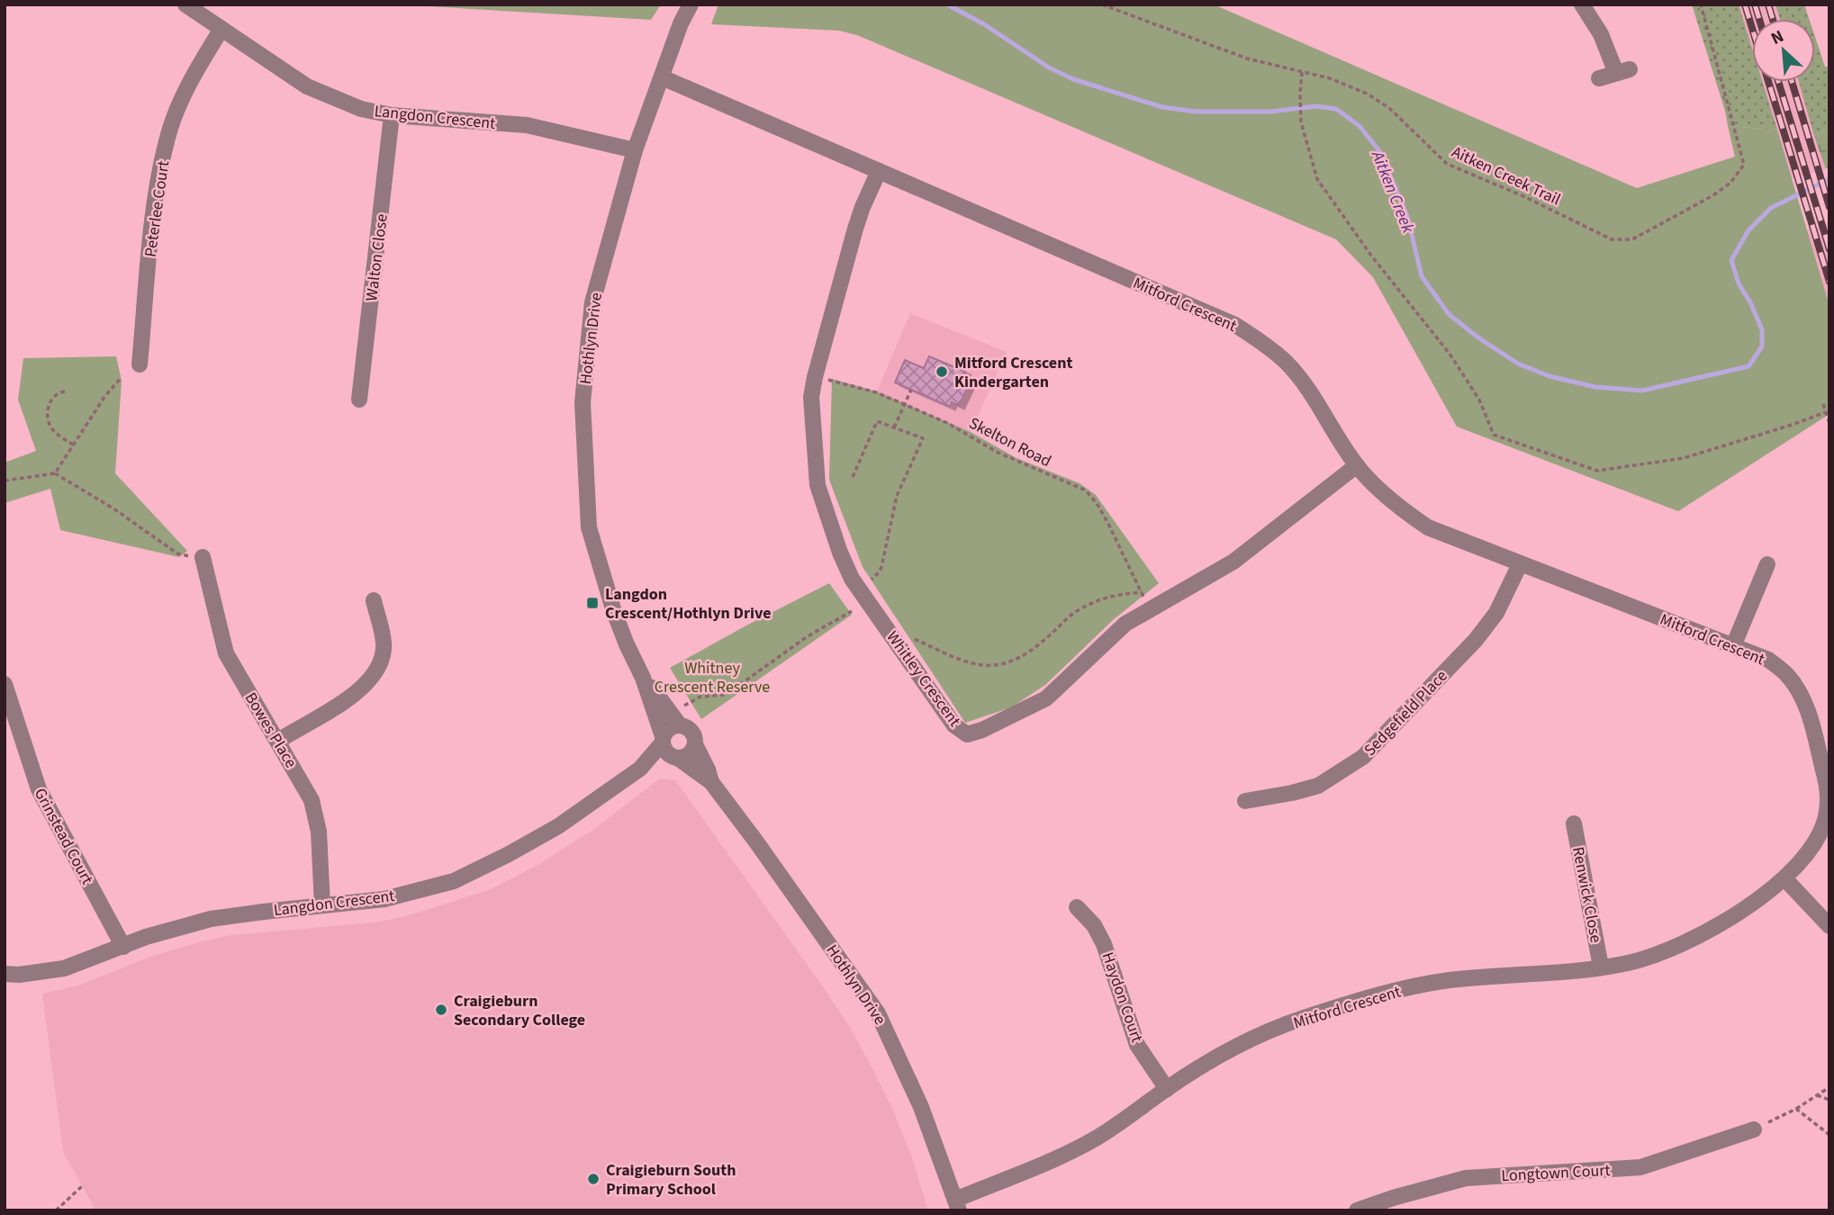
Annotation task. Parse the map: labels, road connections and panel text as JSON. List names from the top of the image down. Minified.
{"streets":{"street":["Langdon Crescent","Peterlee Court","Walton Close","Mitford Crescent","Hothlyn Drive","Whitley Crescent","Sedgefield Place","Bowes Place","Grinstead Court","Renwick Close","Haydon Court","Longtown Court"],"path":["Aitken Creek Trail","Skelton Road"]},"crossings":[["Langdon Crescent","Peterlee Court"],["Langdon Crescent","Walton Close"],["Langdon Crescent","Hothlyn Drive"],["Langdon Crescent","Bowes Place"],["Langdon Crescent","Grinstead Court"],["Mitford Crescent","Hothlyn Drive"],["Mitford Crescent","Whitley Crescent"],["Mitford Crescent","Sedgefield Place"],["Mitford Crescent","Renwick Close"],["Mitford Crescent","Haydon Court"],["Skelton Road","Whitley Crescent"]],"water":["Aitken Creek"],"parks":["Whitney Crescent Reserve"],"places":{"other":["Mitford Crescent Kindergarten","Craigieburn Secondary College","Craigieburn South Primary School"],"transit":["Langdon Crescent/Hothlyn Drive"]},"north":"top left"}
